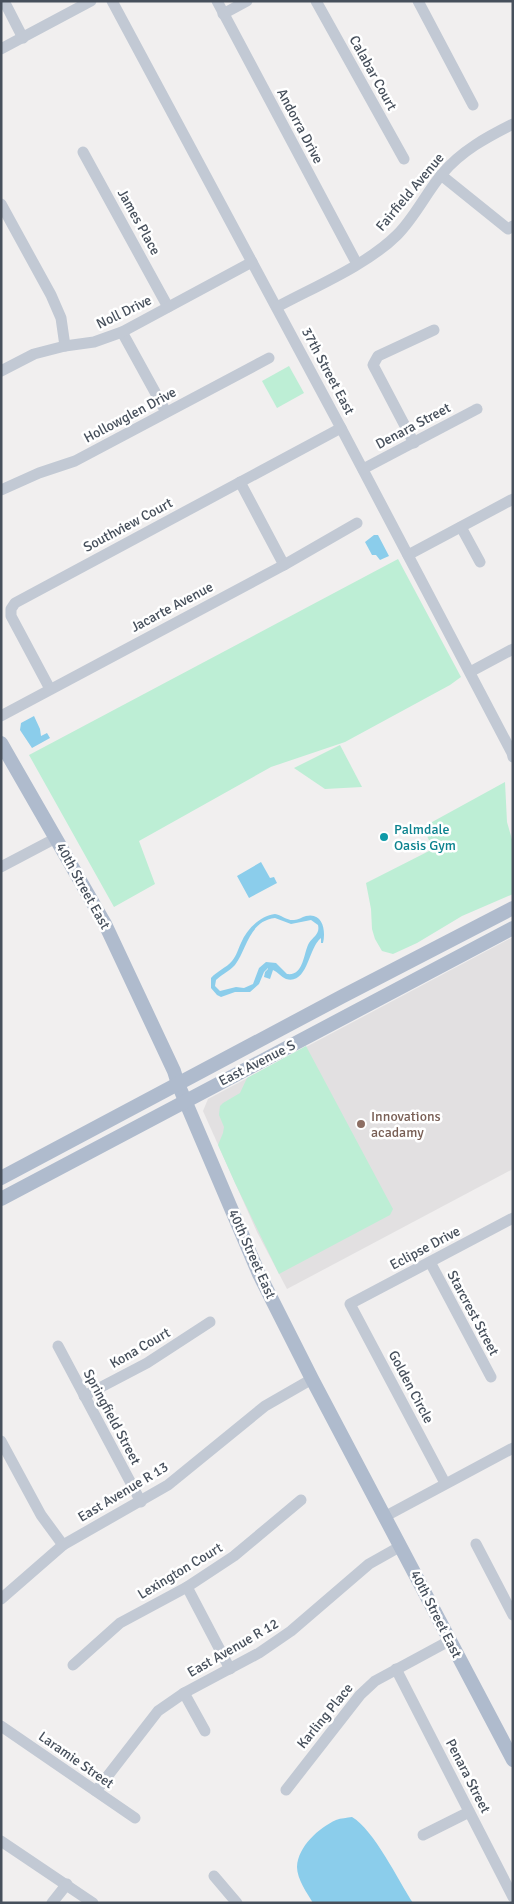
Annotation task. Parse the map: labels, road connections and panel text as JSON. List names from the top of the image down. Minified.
{"streets":{"main road":["40th Street East","East Avenue S"],"street":["Calabar Court","Andorra Drive","Fairfield Avenue","James Place","Noll Drive","37th Street East","Hollowglen Drive","Denara Street","Southview Court","Jacarte Avenue","Eclipse Drive","Starcrest Street","Kona Court","Golden Circle","Springfield Street","East Avenue R 13","Lexington Court","East Avenue R 12","Karling Place","Laramie Street","Penara Street"]},"crossings":[["Andorra Drive","Fairfield Avenue"],["Fairfield Avenue","37th Street East"],["James Place","Noll Drive"],["Noll Drive","37th Street East"],["37th Street East","Denara Street"],["37th Street East","Southview Court"],["Southview Court","Jacarte Avenue"],["40th Street East","East Avenue S"],["40th Street East","East Avenue R 13"],["40th Street East","East Avenue R 12"],["40th Street East","Karling Place"],["Eclipse Drive","Starcrest Street"],["Eclipse Drive","Golden Circle"],["Kona Court","Springfield Street"],["Springfield Street","East Avenue R 13"],["East Avenue R 12","Laramie Street"],["Karling Place","Penara Street"]],"places":["Palmdale Oasis Gym","Innovations acadamy"]}
